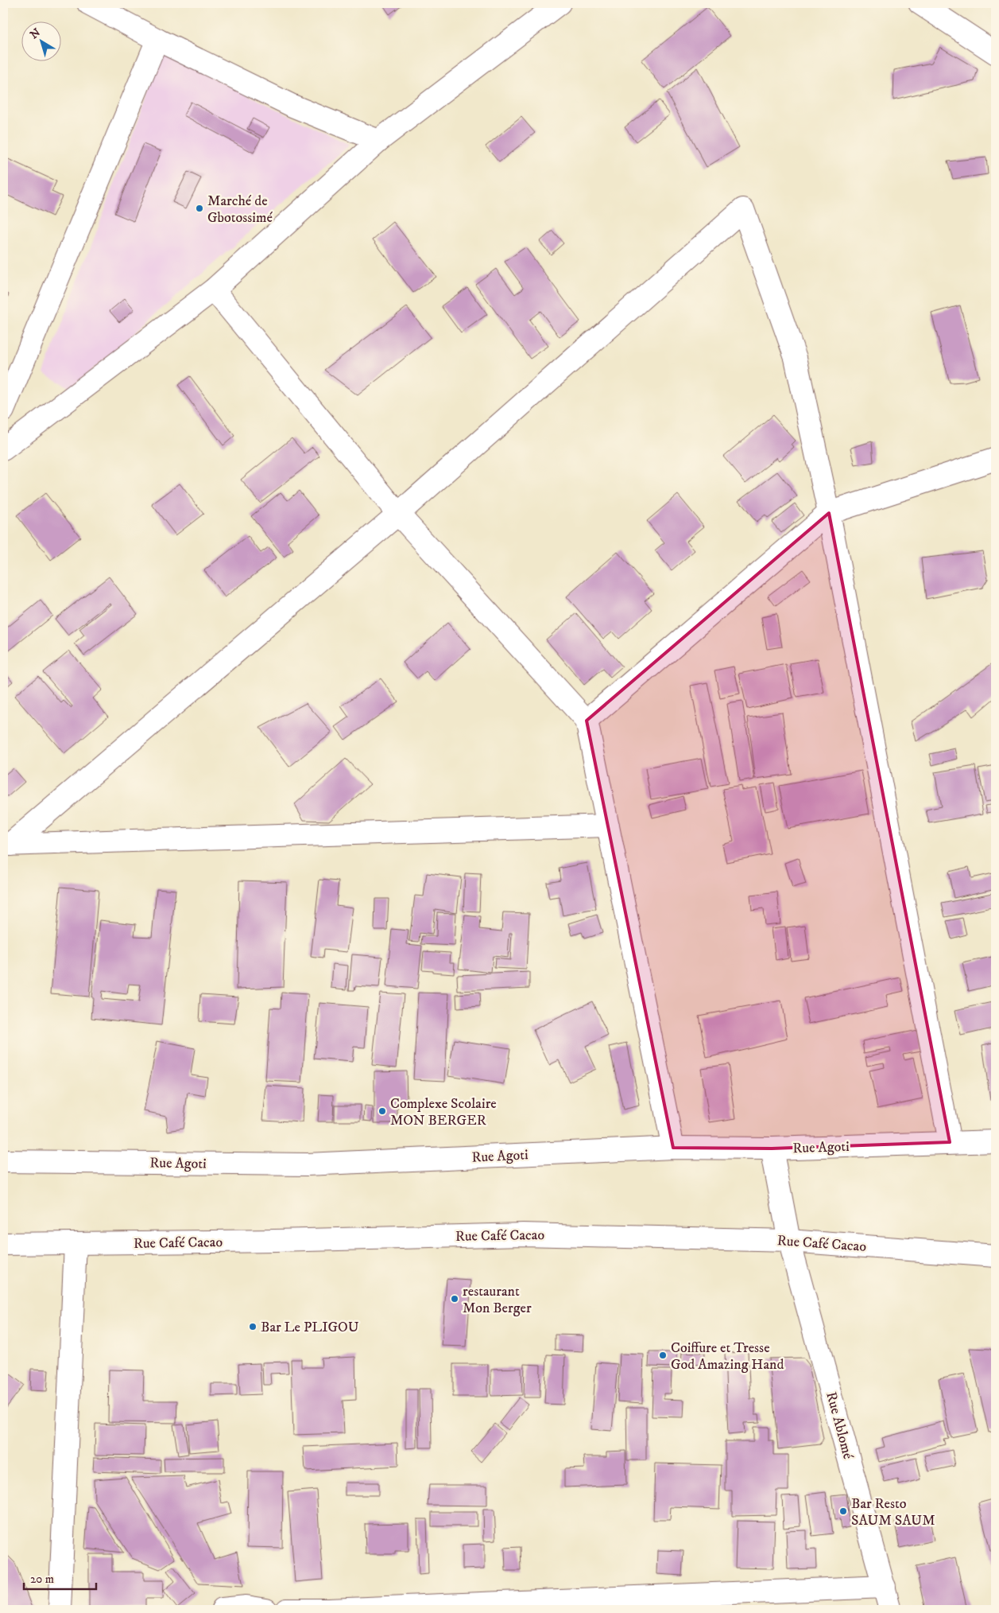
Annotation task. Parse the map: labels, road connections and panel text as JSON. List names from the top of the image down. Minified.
{"streets":{"street":["Rue Agoti","Rue Café Cacao","Rue Ablomé"]},"crossings":[["Rue Agoti","Rue Ablomé"],["Rue Café Cacao","Rue Ablomé"]],"places":["Marché de Gbotossimé","Complexe Scolaire MON BERGER","restaurant Mon Berger","Bar Le PLIGOU","Coiffure et Tresse God Amazing Hand","Bar Resto SAUM SAUM"],"scale_bar":"20 m","north":"top left"}
